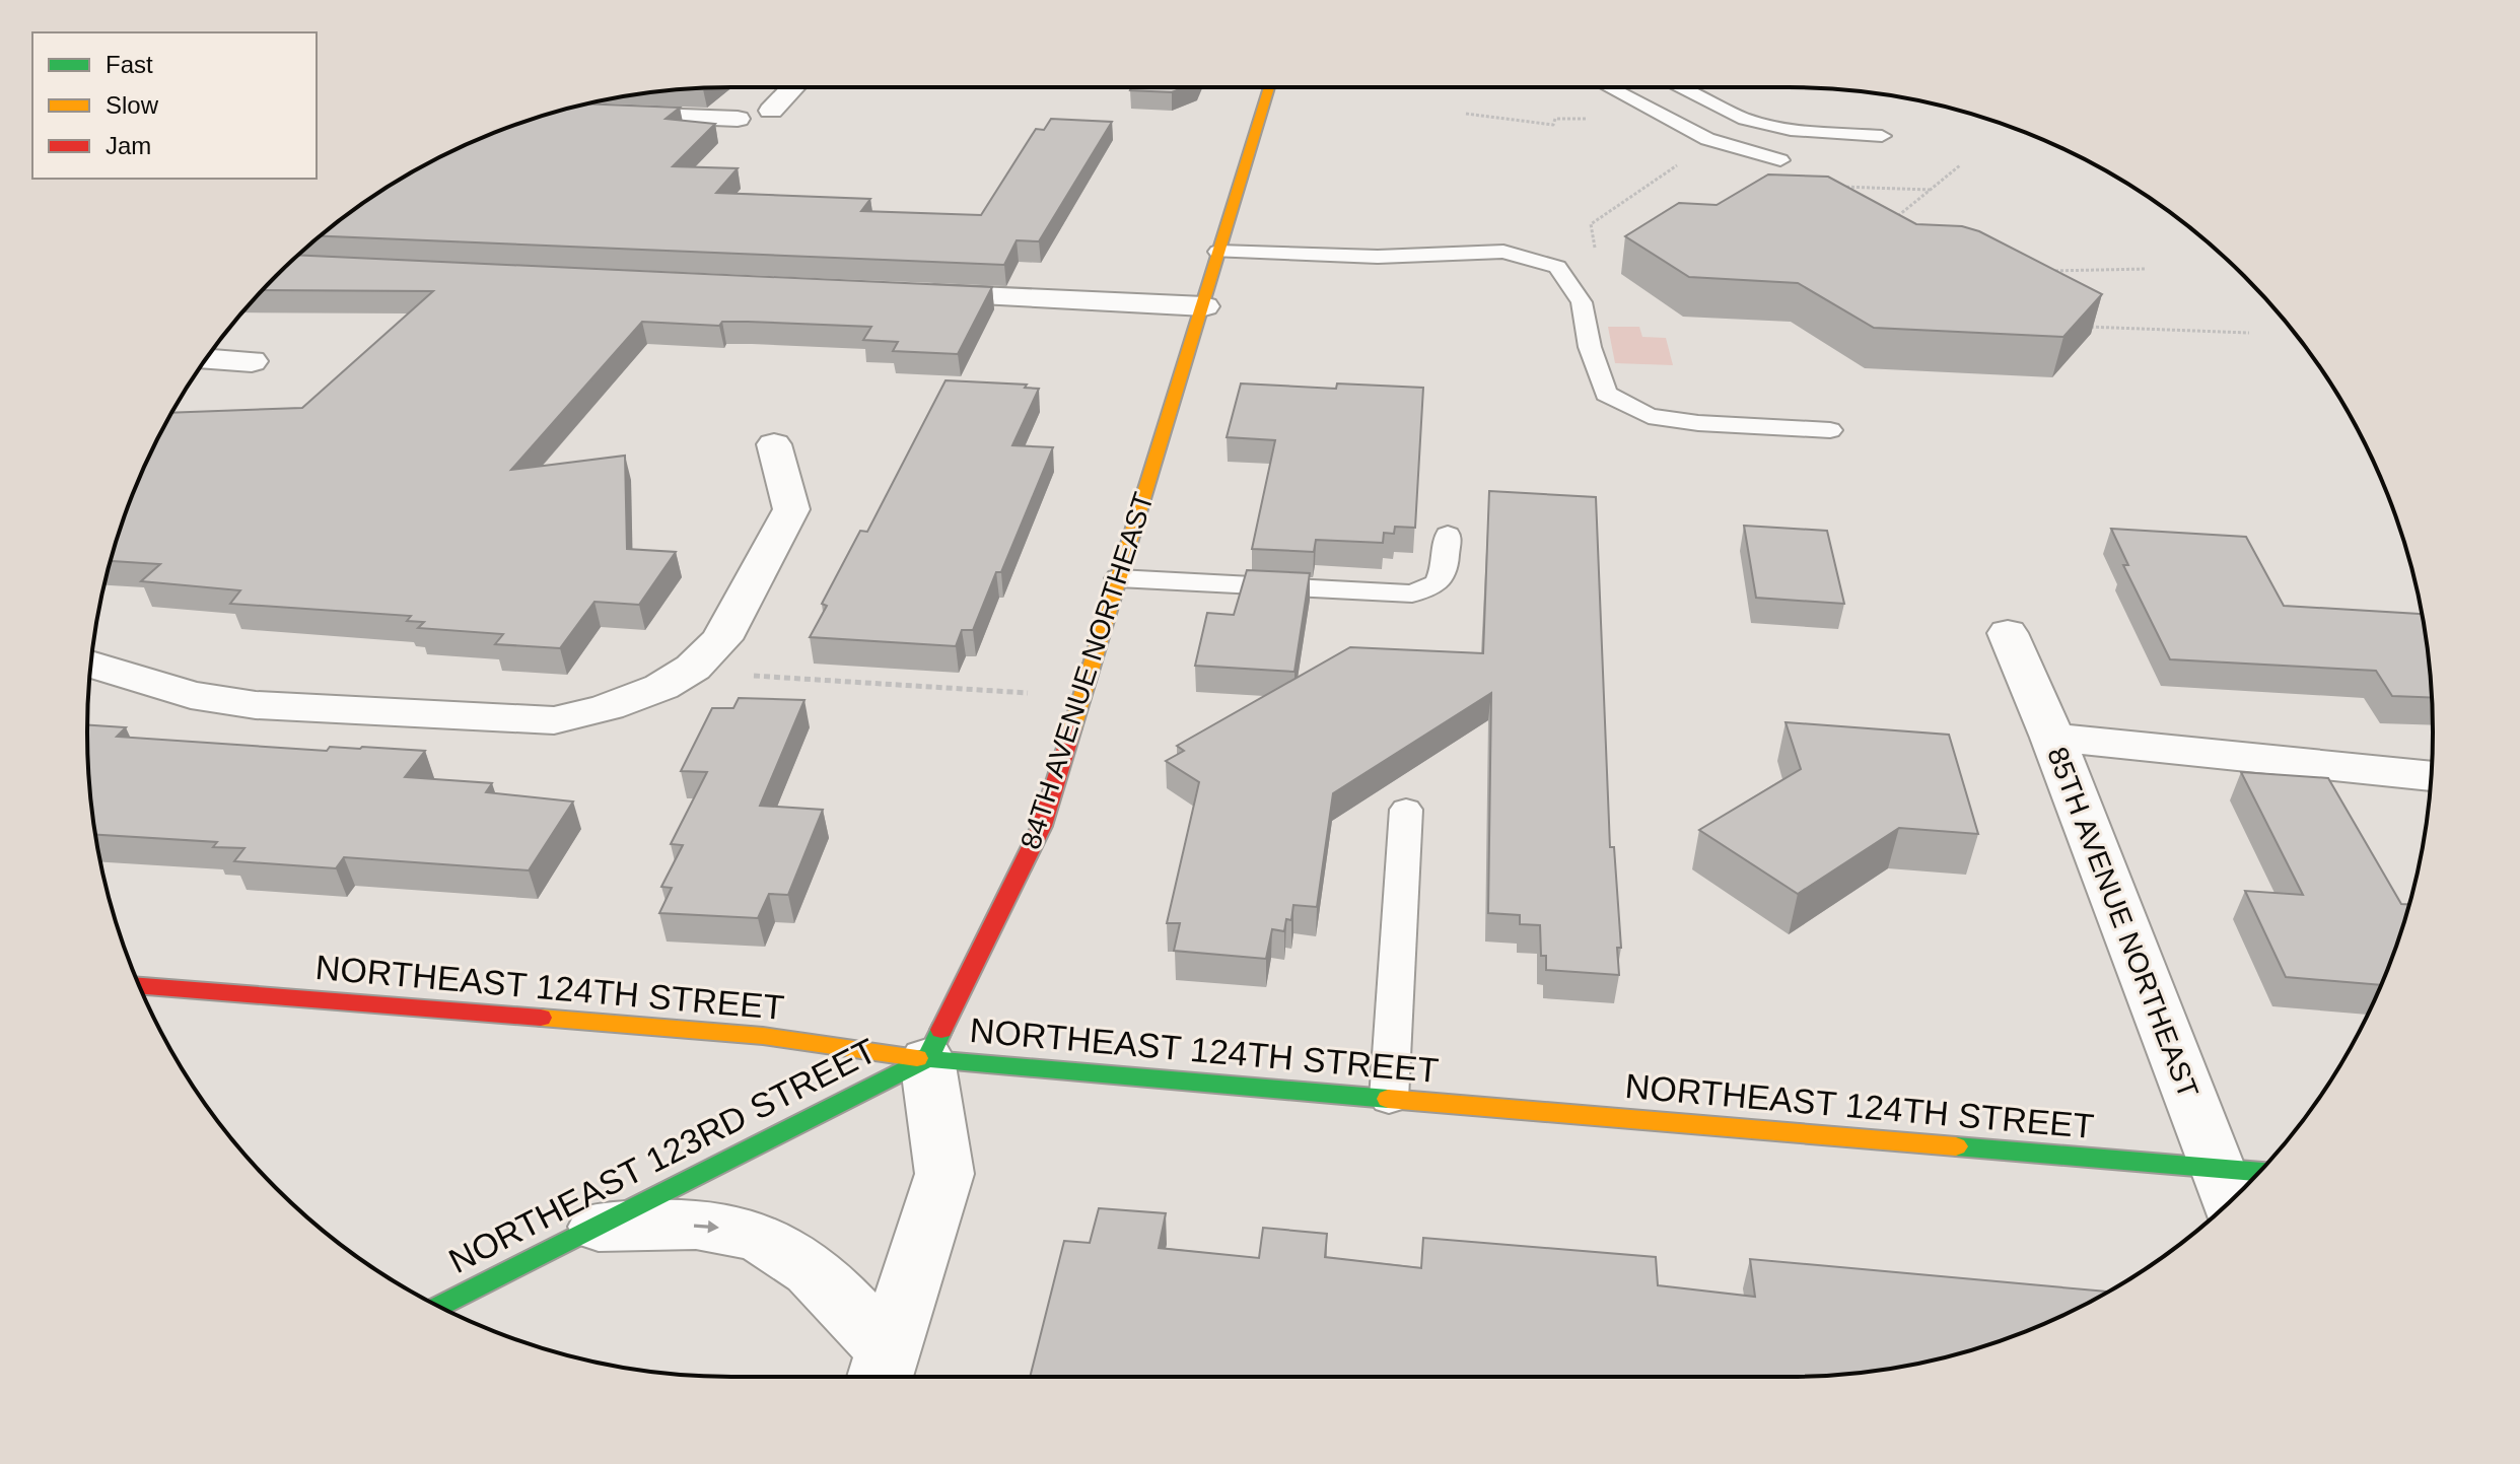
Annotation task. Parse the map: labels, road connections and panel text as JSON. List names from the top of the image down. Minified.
{"streets":{"street":["84TH AVENUE NORTHEAST","85TH AVENUE NORTHEAST","NORTHEAST 124TH STREET","NORTHEAST 123RD STREET"]},"crossings":[["84TH AVENUE NORTHEAST","NORTHEAST 124TH STREET"],["84TH AVENUE NORTHEAST","NORTHEAST 123RD STREET"],["85TH AVENUE NORTHEAST","NORTHEAST 124TH STREET"],["NORTHEAST 124TH STREET","NORTHEAST 123RD STREET"]],"legend":["Fast","Slow","Jam"]}
